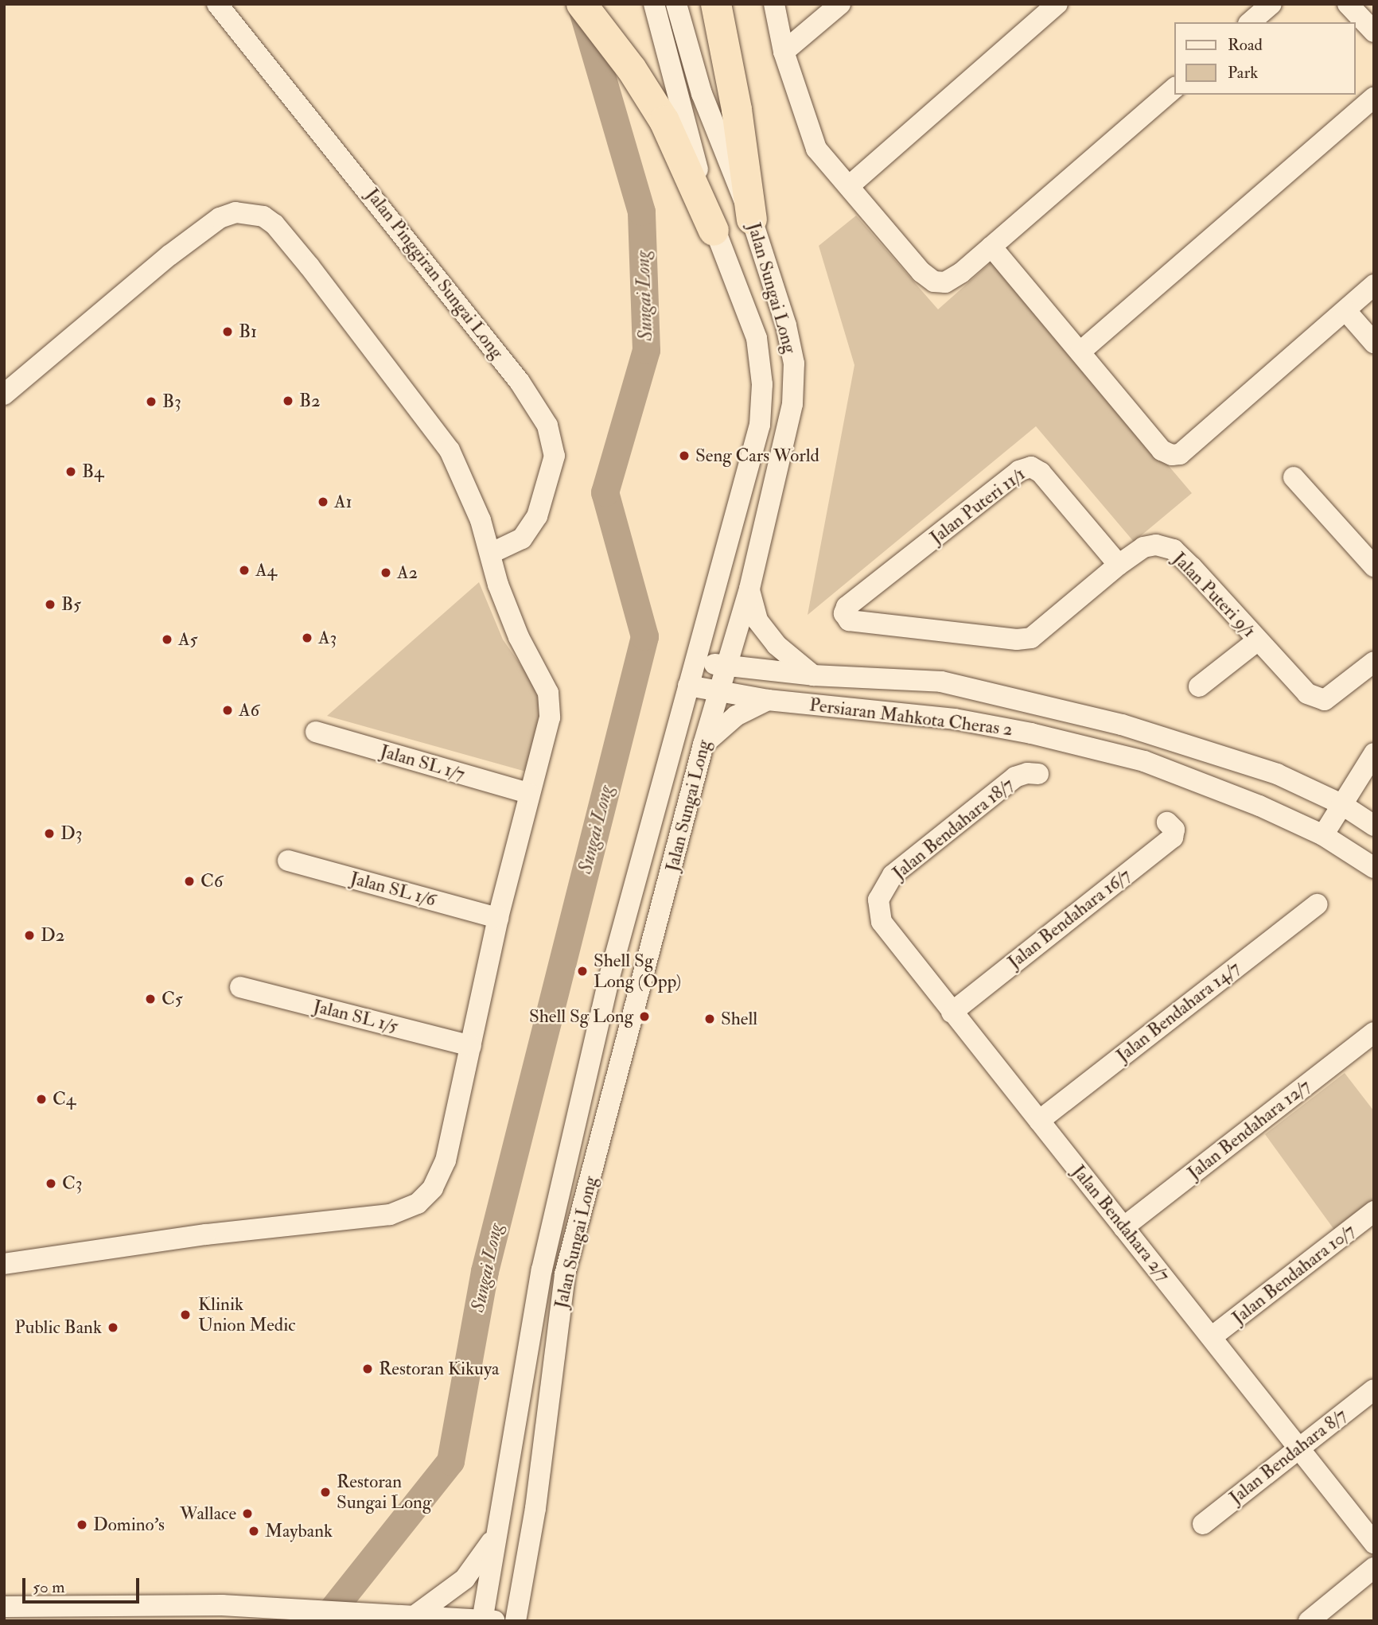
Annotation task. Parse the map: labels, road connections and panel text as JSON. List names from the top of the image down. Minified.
{"streets":{"street":["Jalan Pinggiran Sungai Long","Jalan Sungai Long","Jalan Puteri 11/1","Jalan Puteri 9/1","Persiaran Mahkota Cheras 2","Jalan SL 1/7","Jalan Bendahara 18/7","Jalan SL 1/6","Jalan Bendahara 16/7","Jalan Bendahara 14/7","Jalan SL 1/5","Jalan Bendahara 12/7","Jalan Bendahara 2/7","Jalan Bendahara 10/7","Jalan Bendahara 8/7"]},"crossings":[["Jalan Sungai Long","Persiaran Mahkota Cheras 2"],["Jalan Puteri 11/1","Jalan Puteri 9/1"],["Jalan Bendahara 18/7","Jalan Bendahara 2/7"],["Jalan Bendahara 16/7","Jalan Bendahara 2/7"],["Jalan Bendahara 14/7","Jalan Bendahara 2/7"],["Jalan Bendahara 12/7","Jalan Bendahara 2/7"],["Jalan Bendahara 2/7","Jalan Bendahara 10/7"],["Jalan Bendahara 2/7","Jalan Bendahara 8/7"]],"water":["Sungai Long"],"places":["B1","B2","B3","Seng Cars World","B4","A1","A4","A2","B5","A3","A5","A6","D3","C6","D2","Shell Sg Long (Opp)","C5","Shell Sg Long","Shell","C4","C3","Klinik Union Medic","Public Bank","Restoran Kikuya","Restoran Sungai Long","Wallace","Domino's","Maybank"],"legend":["Road","Park"],"scale_bar":"50 m"}
